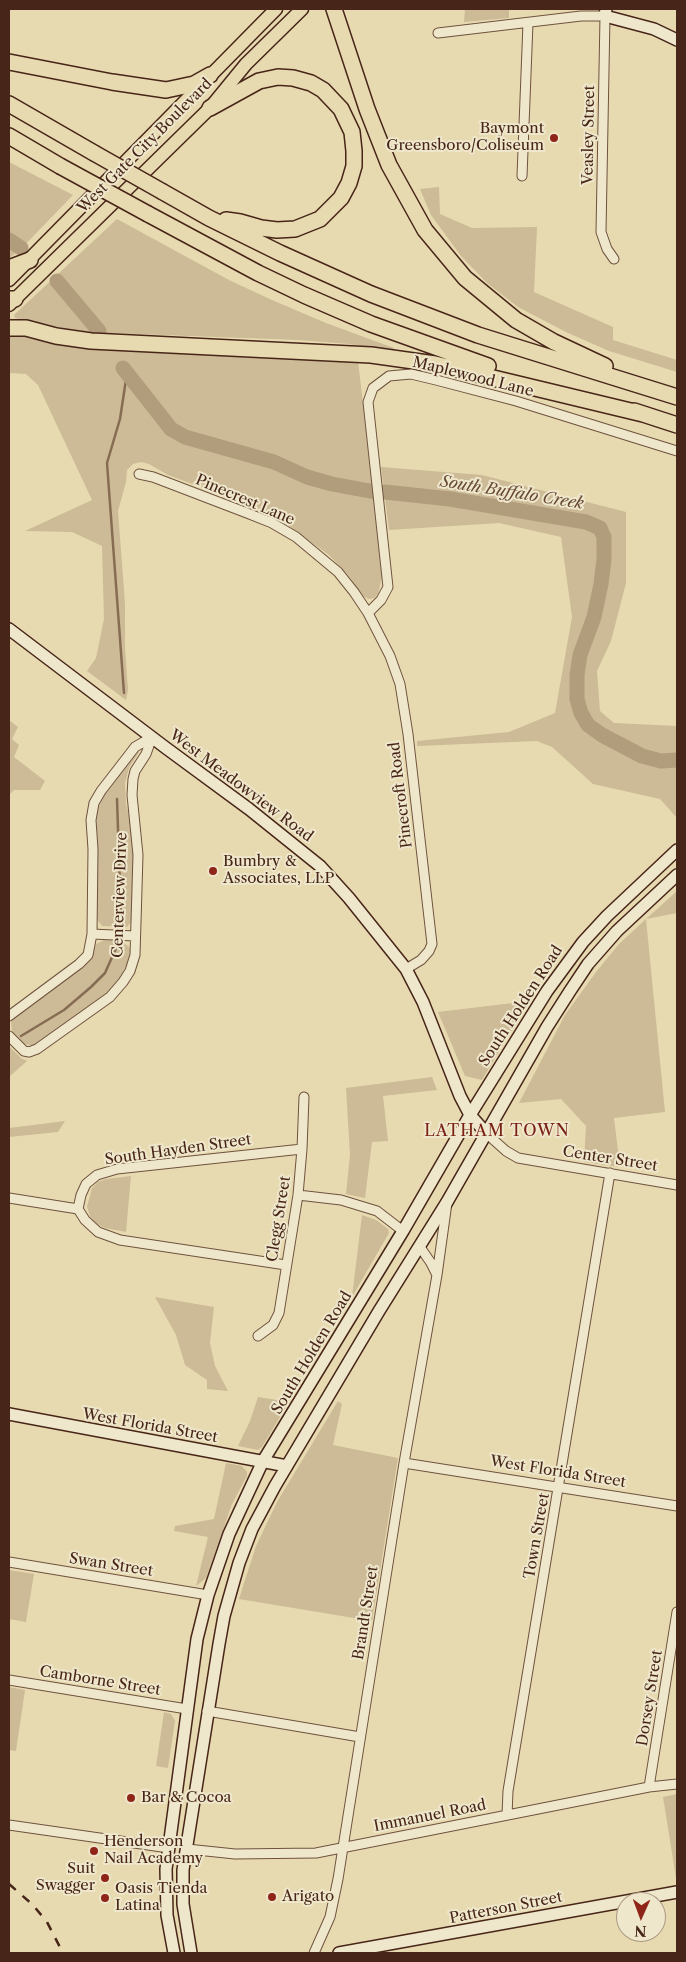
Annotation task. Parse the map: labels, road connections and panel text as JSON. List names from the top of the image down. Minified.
{"streets":{"main road":["West Gate City Boulevard","West Meadowview Road","South Holden Road","West Florida Street","Patterson Street"],"street":["Veasley Street","Maplewood Lane","Pinecrest Lane","Pinecroft Road","Centerview Drive","South Hayden Street","Center Street","Clegg Street","Town Street","Swan Street","Brandt Street","Camborne Street","Dorsey Street","Immanuel Road"]},"crossings":[["Maplewood Lane","Pinecrest Lane"],["Maplewood Lane","Pinecroft Road"],["Pinecrest Lane","Pinecroft Road"],["West Meadowview Road","Pinecroft Road"],["West Meadowview Road","Centerview Drive"],["West Meadowview Road","South Holden Road"],["West Meadowview Road","Center Street"],["South Holden Road","West Florida Street"],["South Holden Road","Swan Street"],["South Holden Road","Camborne Street"],["South Hayden Street","Clegg Street"],["Center Street","Town Street"],["West Florida Street","Town Street"],["West Florida Street","Brandt Street"],["Town Street","Immanuel Road"],["Brandt Street","Immanuel Road"],["Dorsey Street","Immanuel Road"]],"districts":["LATHAM TOWN"],"water":["South Buffalo Creek"],"places":["Baymont Greensboro/Coliseum","Bumbry & Associates, LLP","Bar & Cocoa","Henderson Nail Academy","Suit Swagger","Arigato","Oasis Tienda Latina"],"north":"bottom"}
